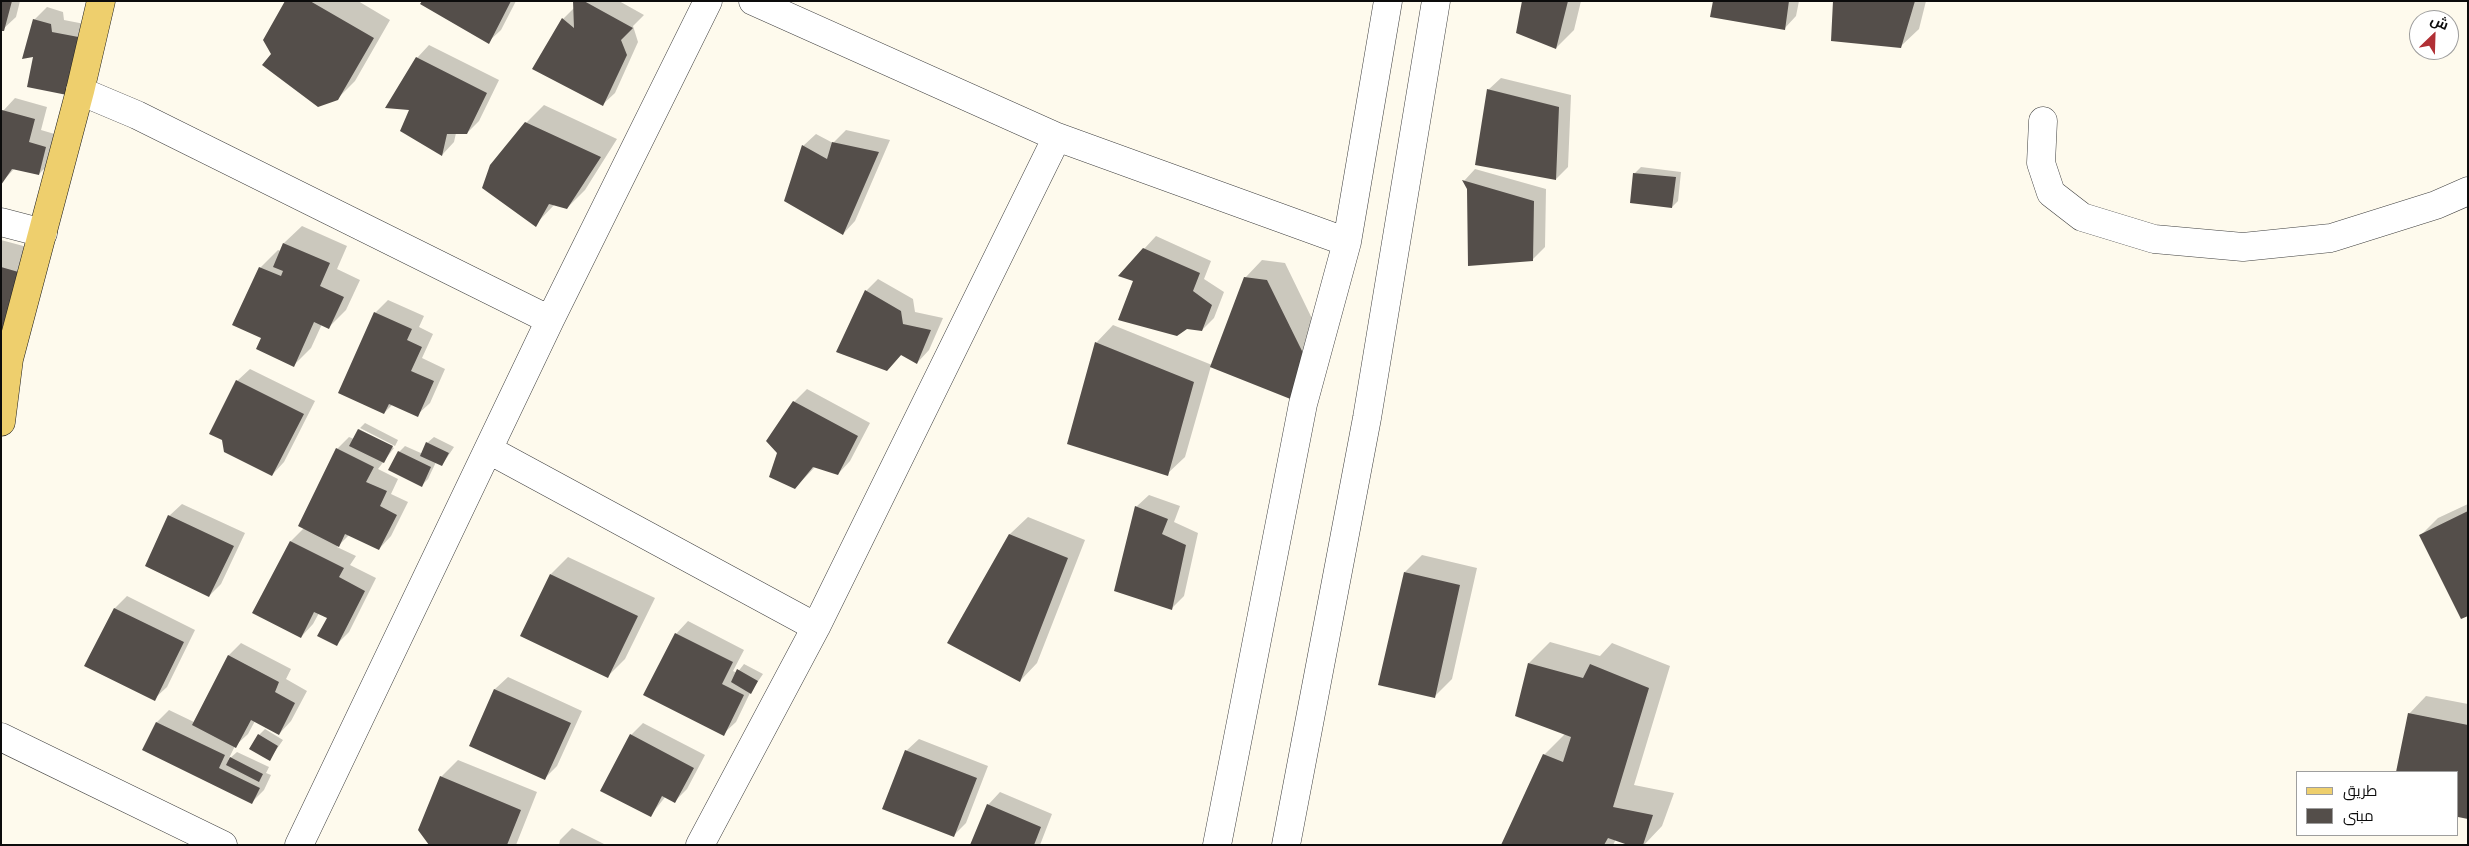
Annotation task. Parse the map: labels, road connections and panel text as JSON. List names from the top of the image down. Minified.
{"legend":["طريق","مبنى"],"north":"top right"}
